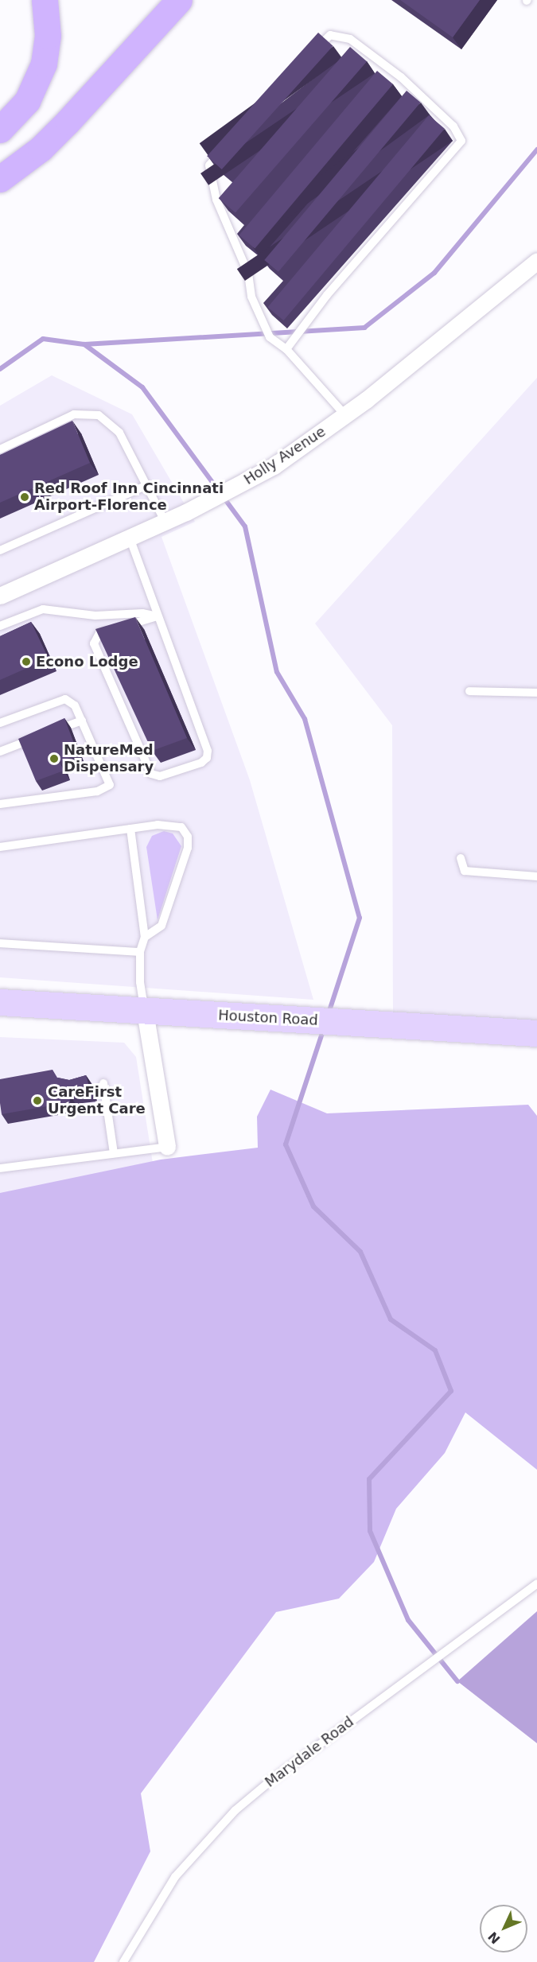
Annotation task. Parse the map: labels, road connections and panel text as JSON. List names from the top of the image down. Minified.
{"streets":{"main road":["Houston Road"],"street":["Holly Avenue"],"lane":["Marydale Road"]},"places":["Red Roof Inn Cincinnati Airport-Florence","Econo Lodge","NatureMed Dispensary","CareFirst Urgent Care"],"north":"bottom left"}
